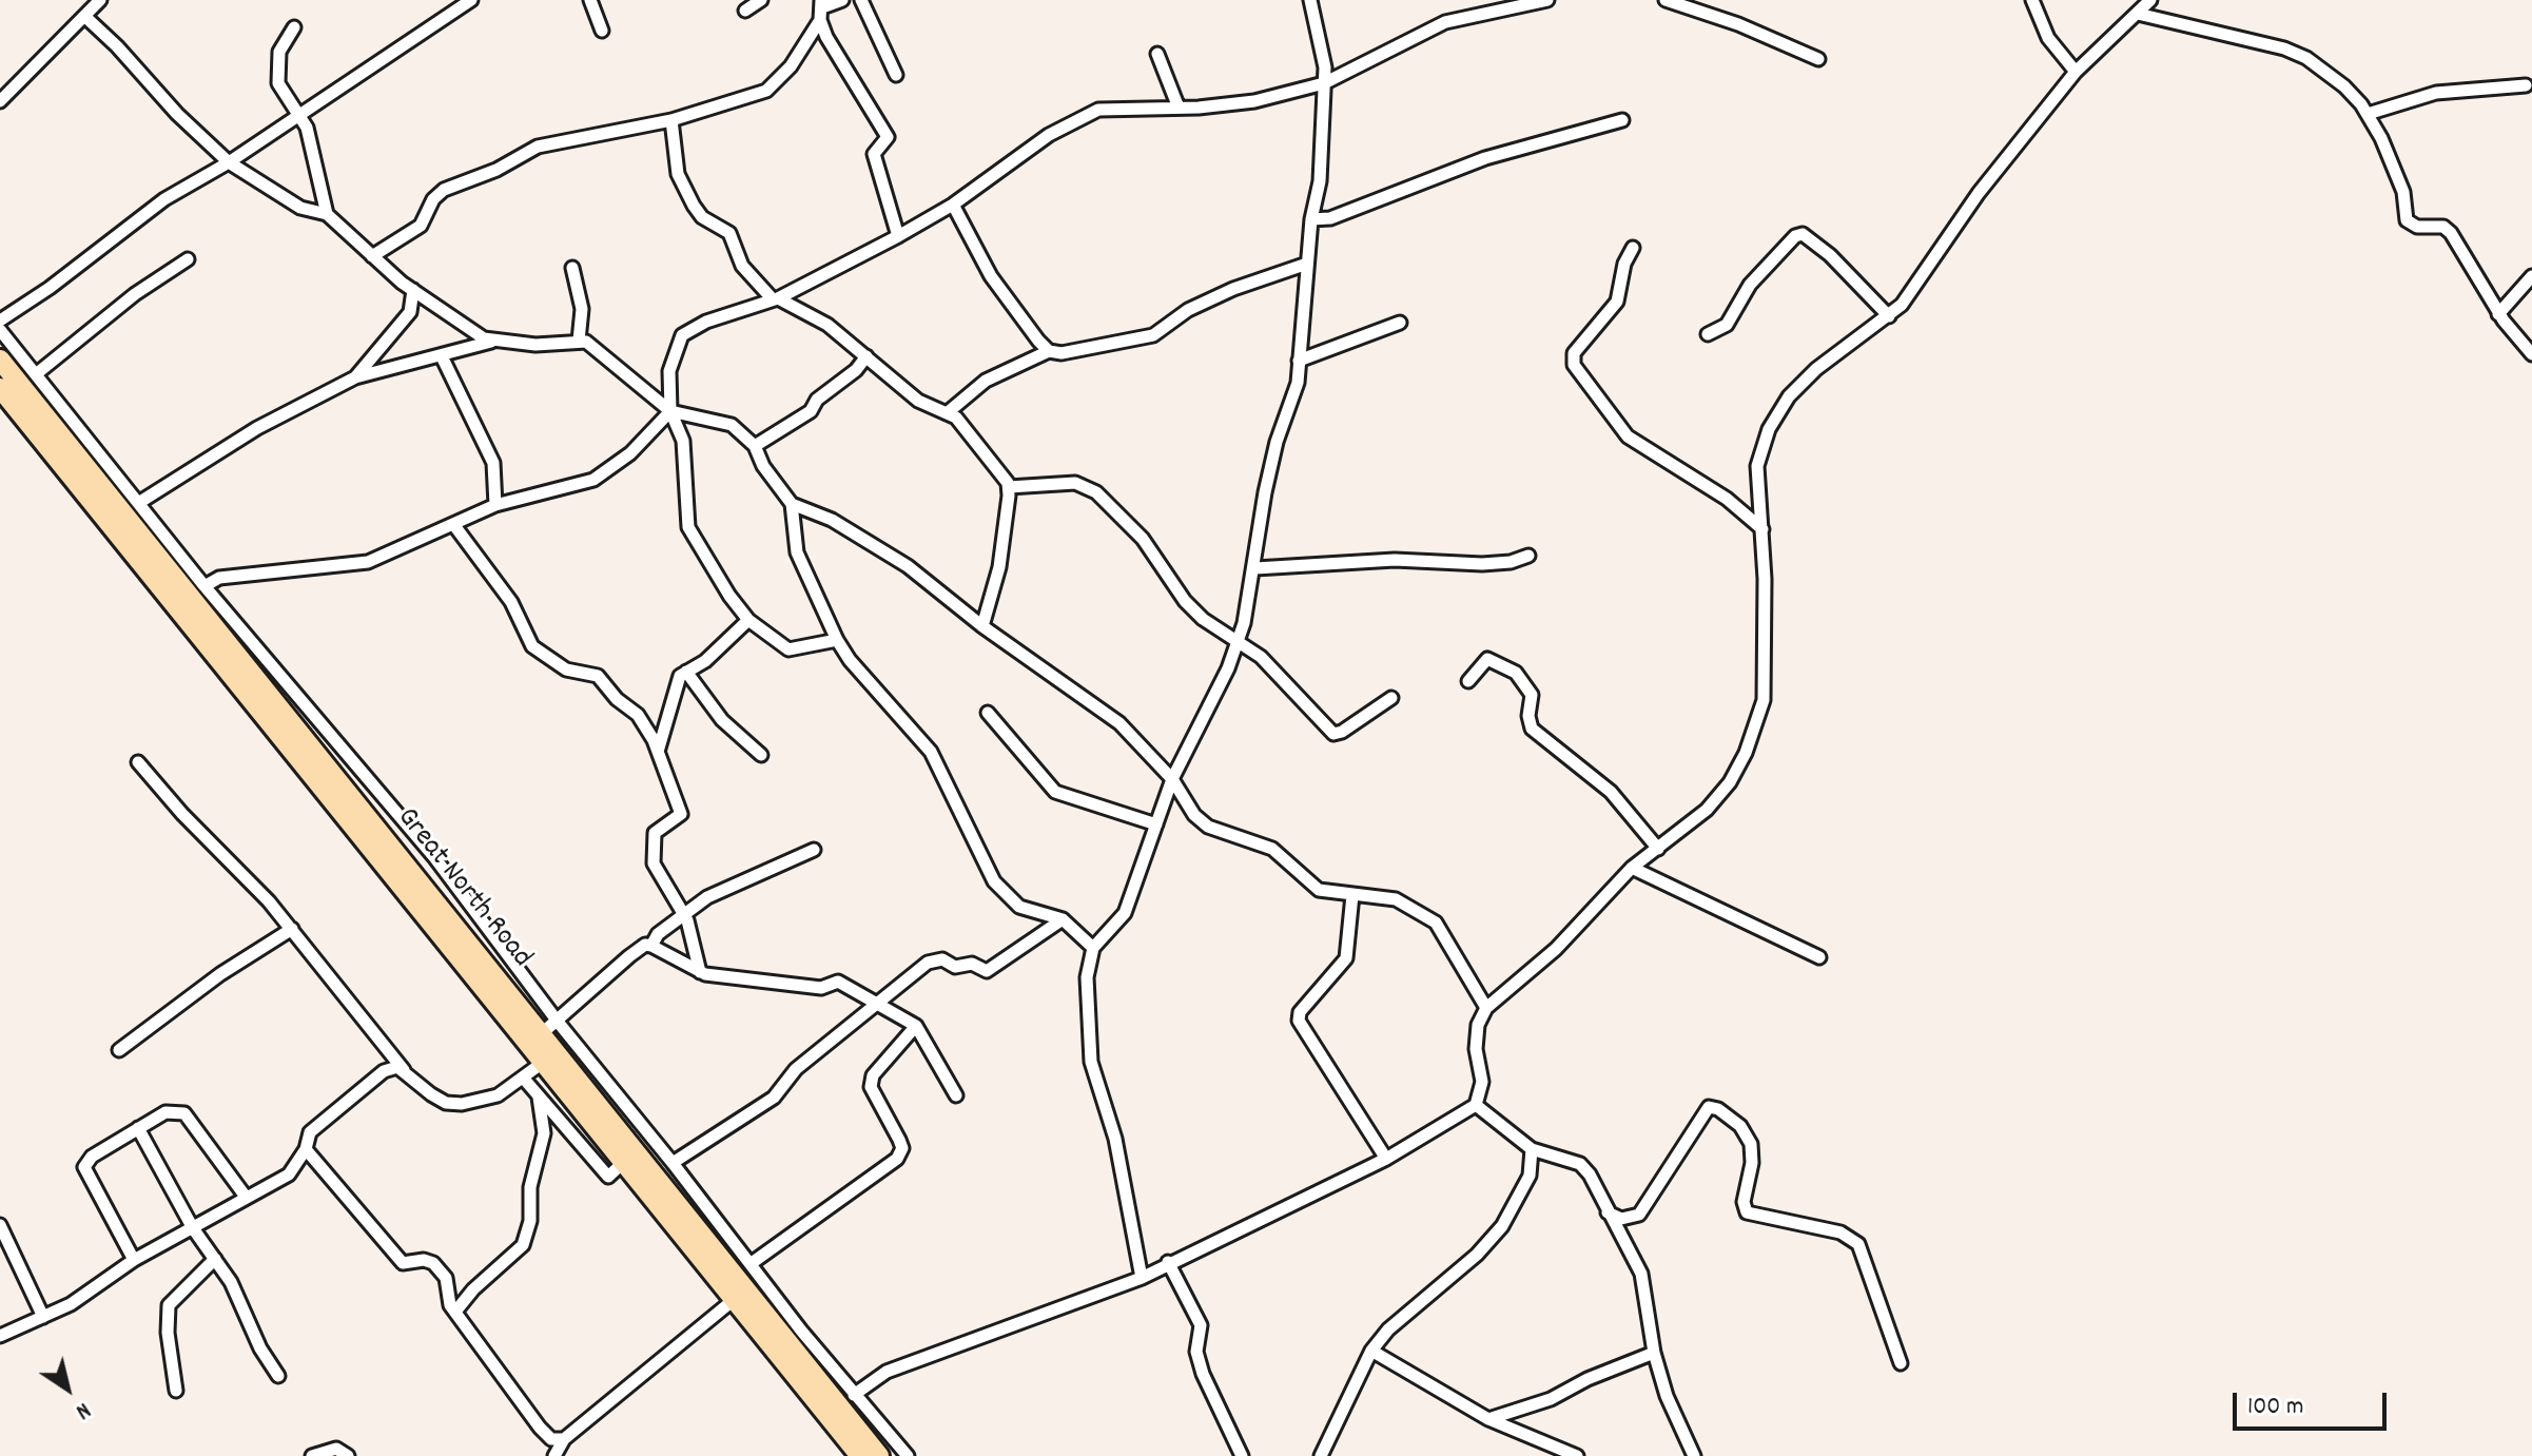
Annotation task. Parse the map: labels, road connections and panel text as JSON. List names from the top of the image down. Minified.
{"streets":{"main road":["Great North Road"]},"scale_bar":"100 m","north":"bottom right"}
